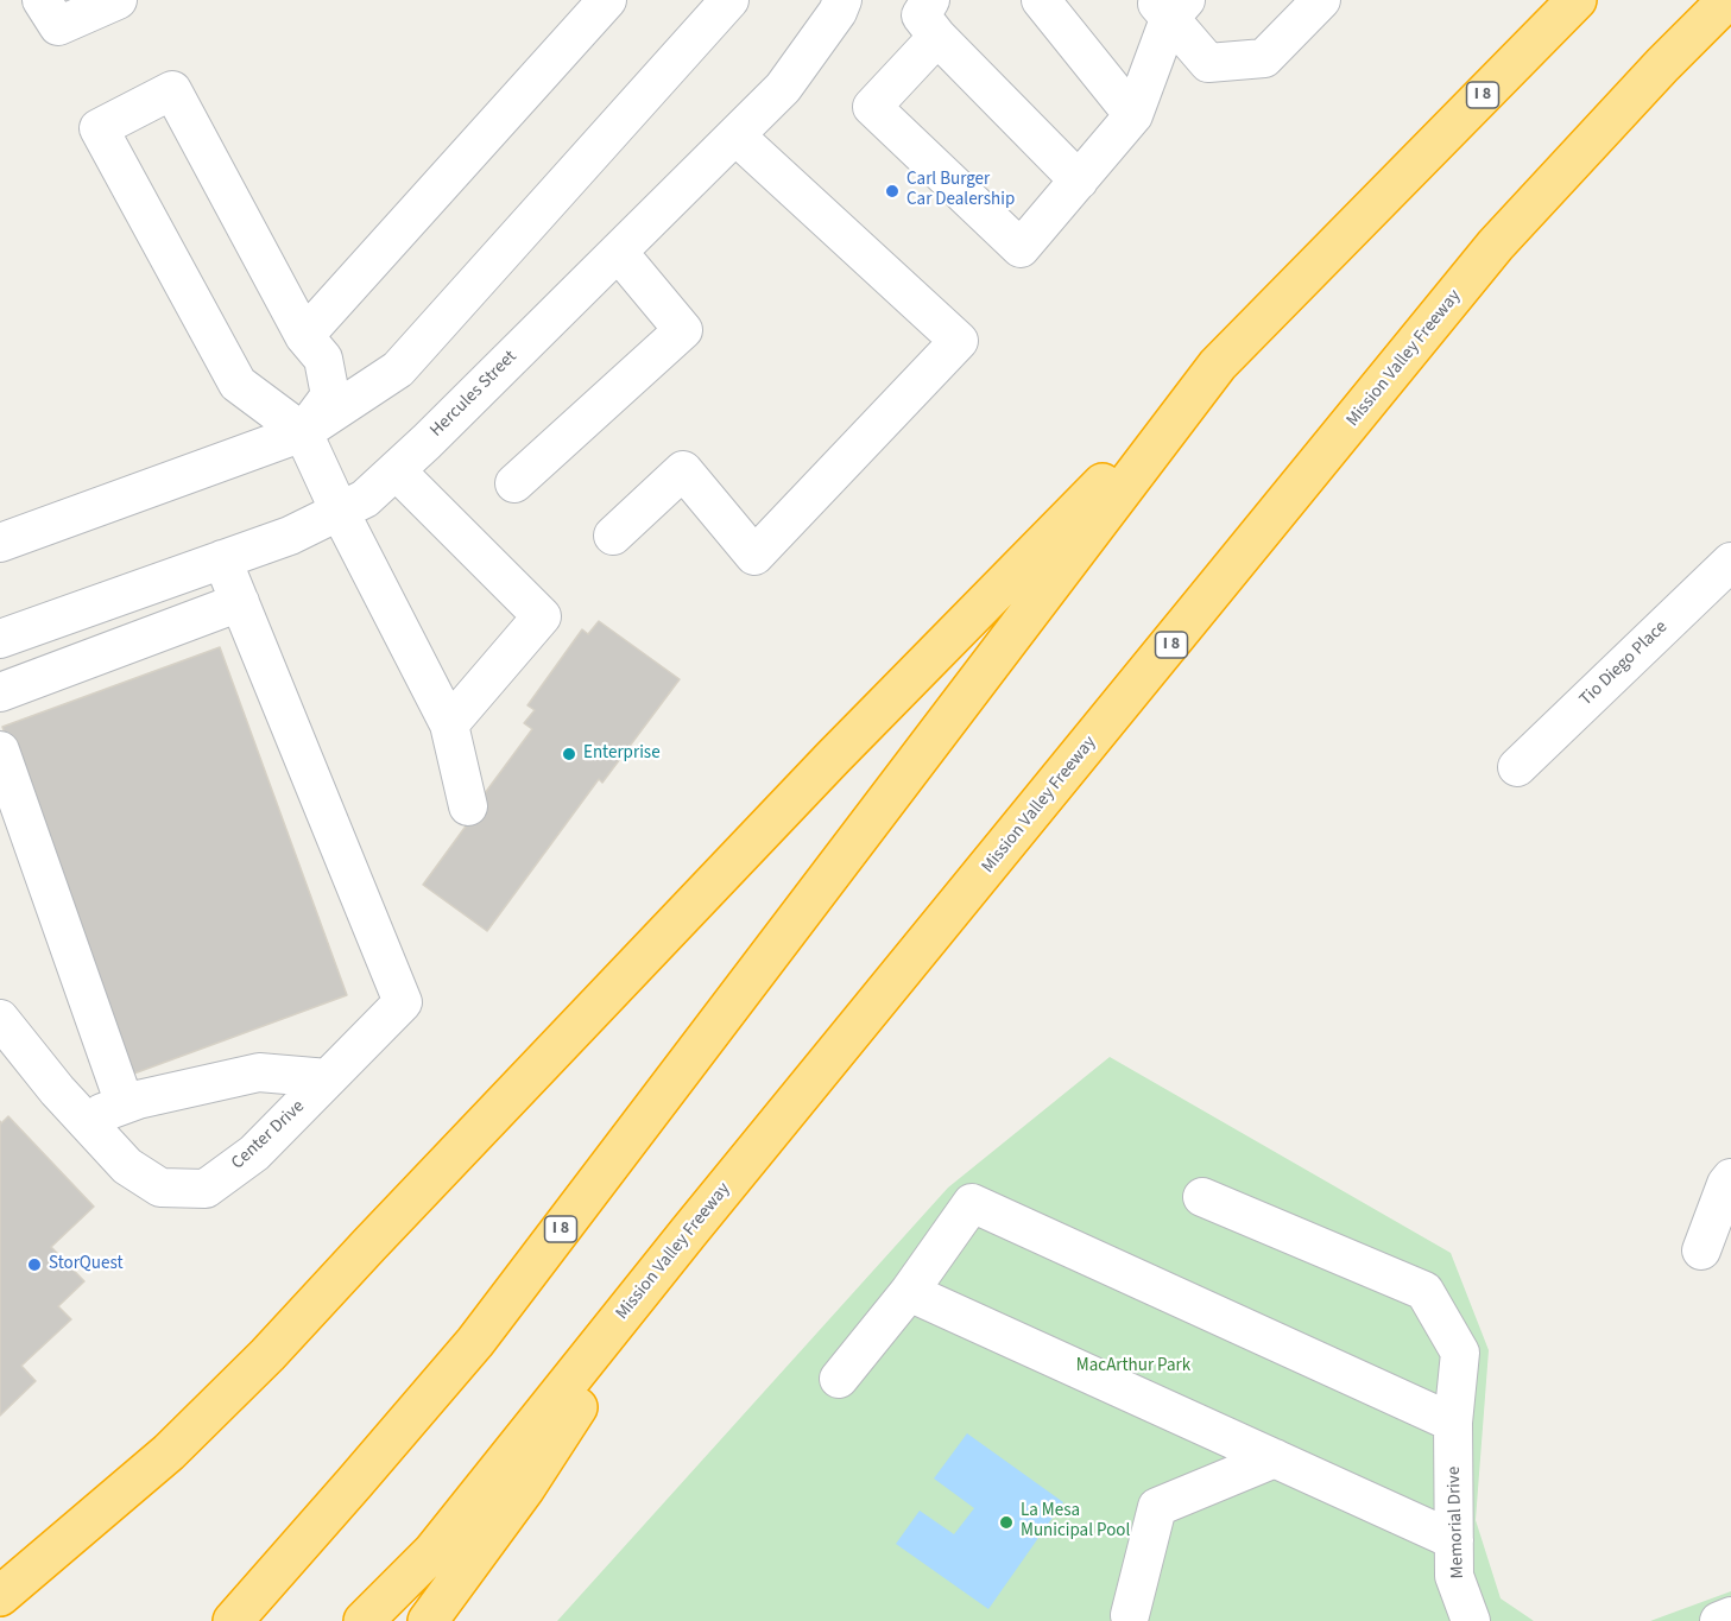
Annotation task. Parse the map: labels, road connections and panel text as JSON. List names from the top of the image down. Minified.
{"streets":{"highway":["I 8","Mission Valley Freeway"],"street":["Hercules Street","Tio Diego Place","Center Drive","Memorial Drive"]},"parks":["MacArthur Park"],"places":["Carl Burger Car Dealership","Enterprise","StorQuest","La Mesa Municipal Pool"]}
